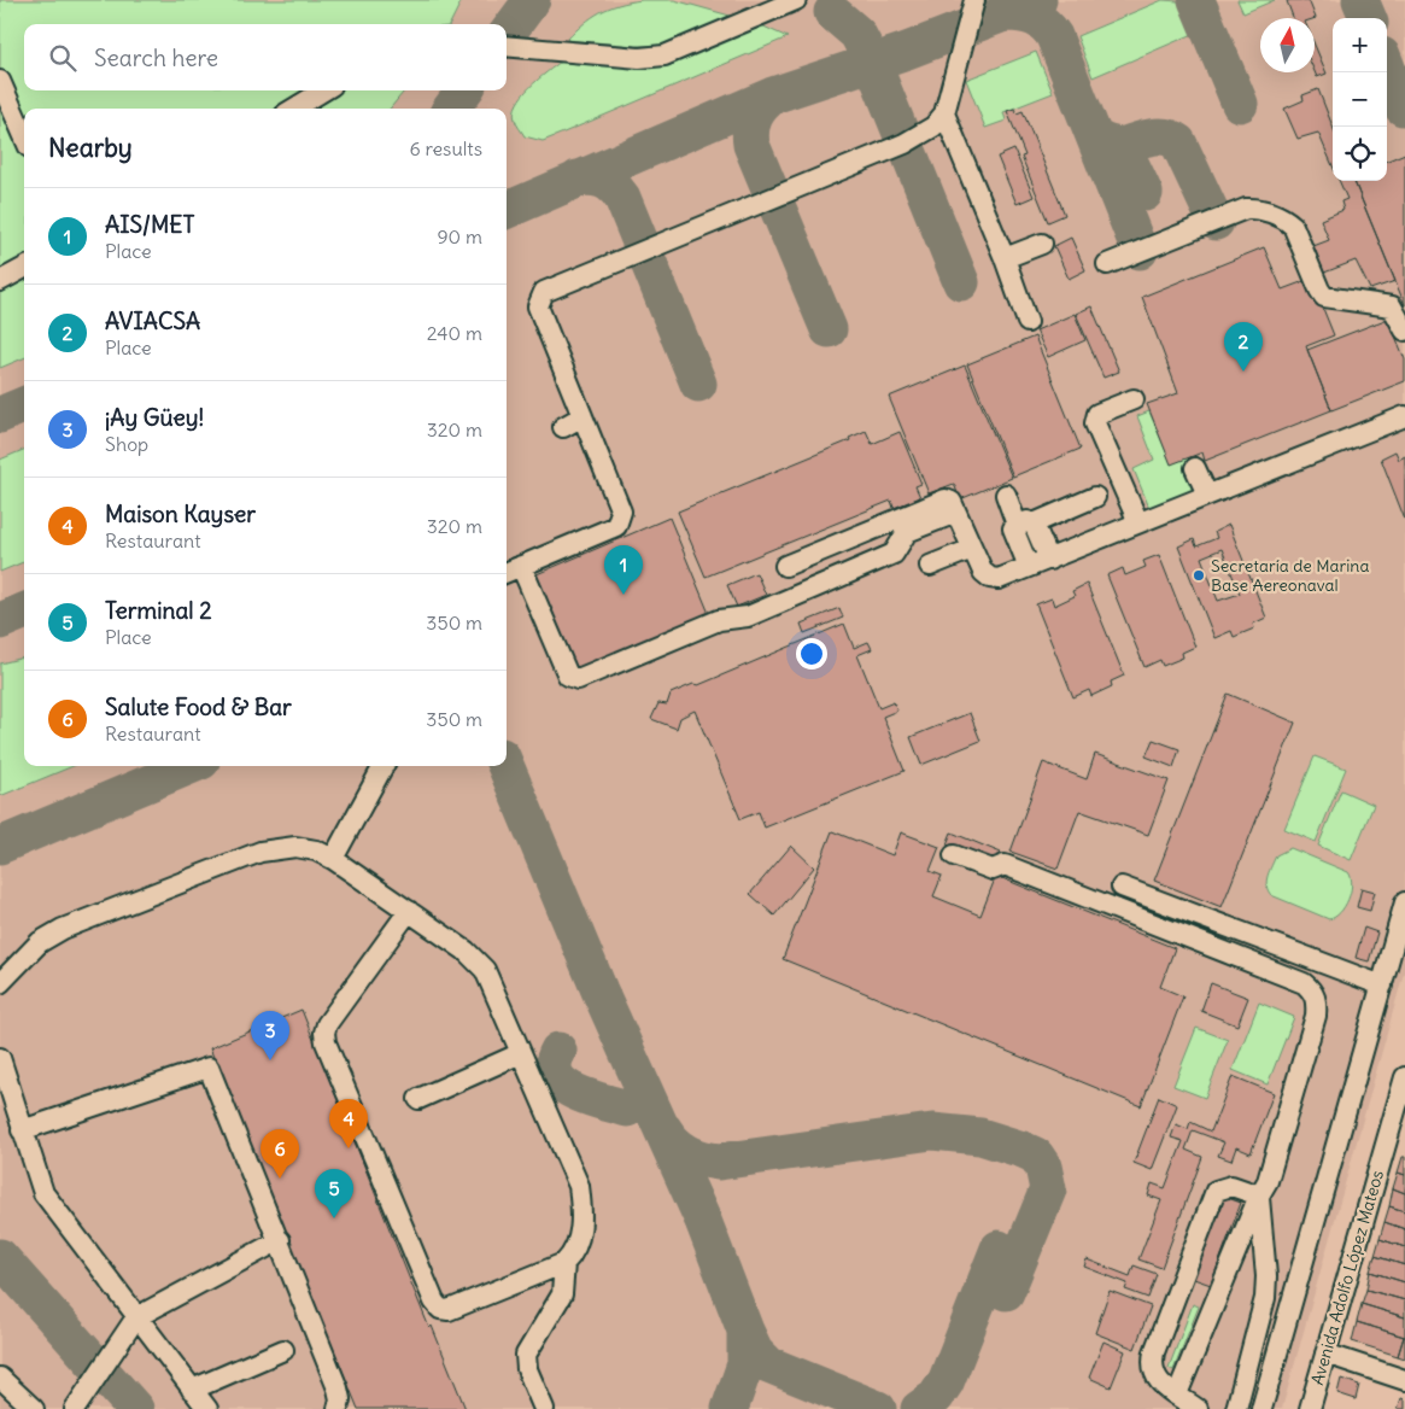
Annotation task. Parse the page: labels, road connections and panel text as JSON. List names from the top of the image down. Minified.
{"streets":{"street":["Avenida Adolfo López Mateos"]},"places":["Secretaría de Marina Base Aereonaval"],"north":"top","page":{"map_buttons":["+","−"],"search":"Search here","heading":["Nearby","6 results"],"list":[{"mark":"1","name":"AIS/MET","note":"Place","value":"90 m"},{"mark":"2","name":"AVIACSA","note":"Place","value":"240 m"},{"mark":"3","name":"¡Ay Güey!","note":"Shop","value":"320 m"},{"mark":"4","name":"Maison Kayser","note":"Restaurant","value":"320 m"},{"mark":"5","name":"Terminal 2","note":"Place","value":"350 m"},{"mark":"6","name":"Salute Food & Bar","note":"Restaurant","value":"350 m"}],"pins":["2","1","3","4","6","5"]}}
